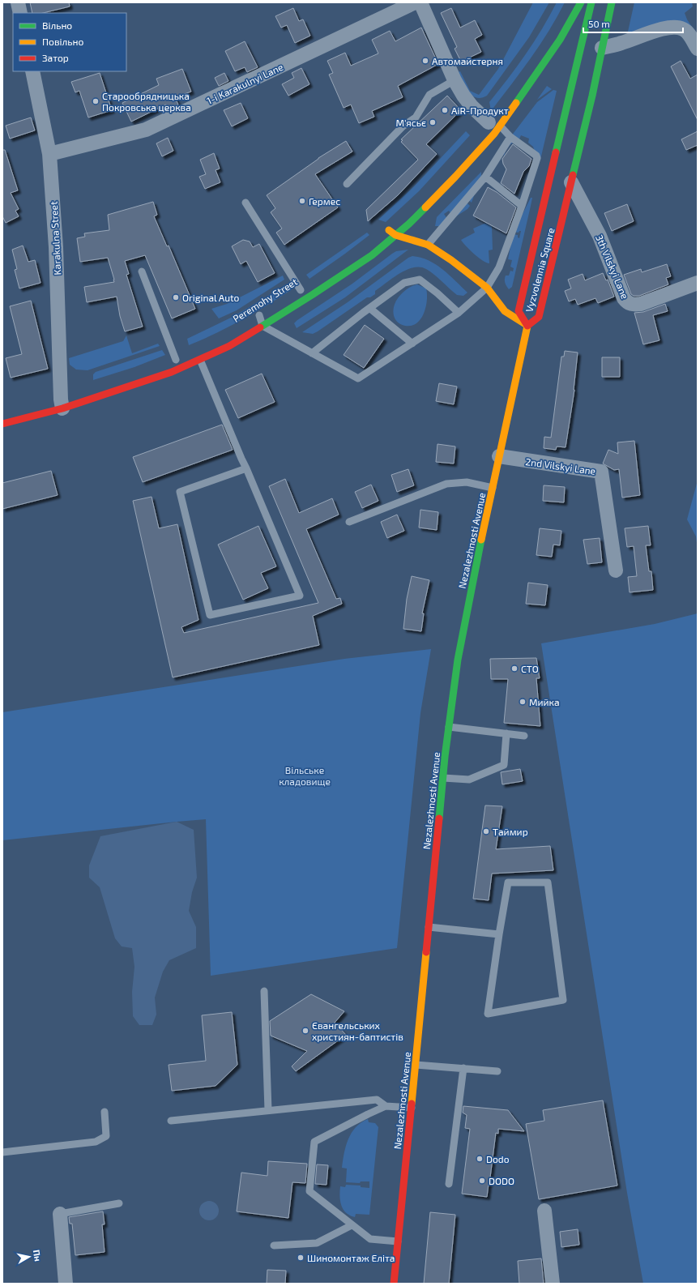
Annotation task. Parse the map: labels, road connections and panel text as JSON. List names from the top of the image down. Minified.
{"streets":{"main road":["Vyzvolennia Square","Nezalezhnosti Avenue"],"street":["1-i Karakulnyi Lane","Karakulna Street","3th Vilskyi Lane","2nd Vilskyi Lane"]},"crossings":[["1-i Karakulnyi Lane","Karakulna Street"],["3th Vilskyi Lane","Vyzvolennia Square"],["Vyzvolennia Square","Nezalezhnosti Avenue"],["2nd Vilskyi Lane","Nezalezhnosti Avenue"]],"parks":["Вільське кладовище"],"places":["Автомайстерня","Старообрядницька Покровська церква","AiR-Продукт","М'ясьє","Гермес","Original Auto","СТО","Мийка","Таймир","Євангельських християн-баптистів","Dodo","DODO","Шиномонтаж Еліта"],"legend":["Вільно","Повільно","Затор"],"scale_bar":"50 m","north":"right"}
